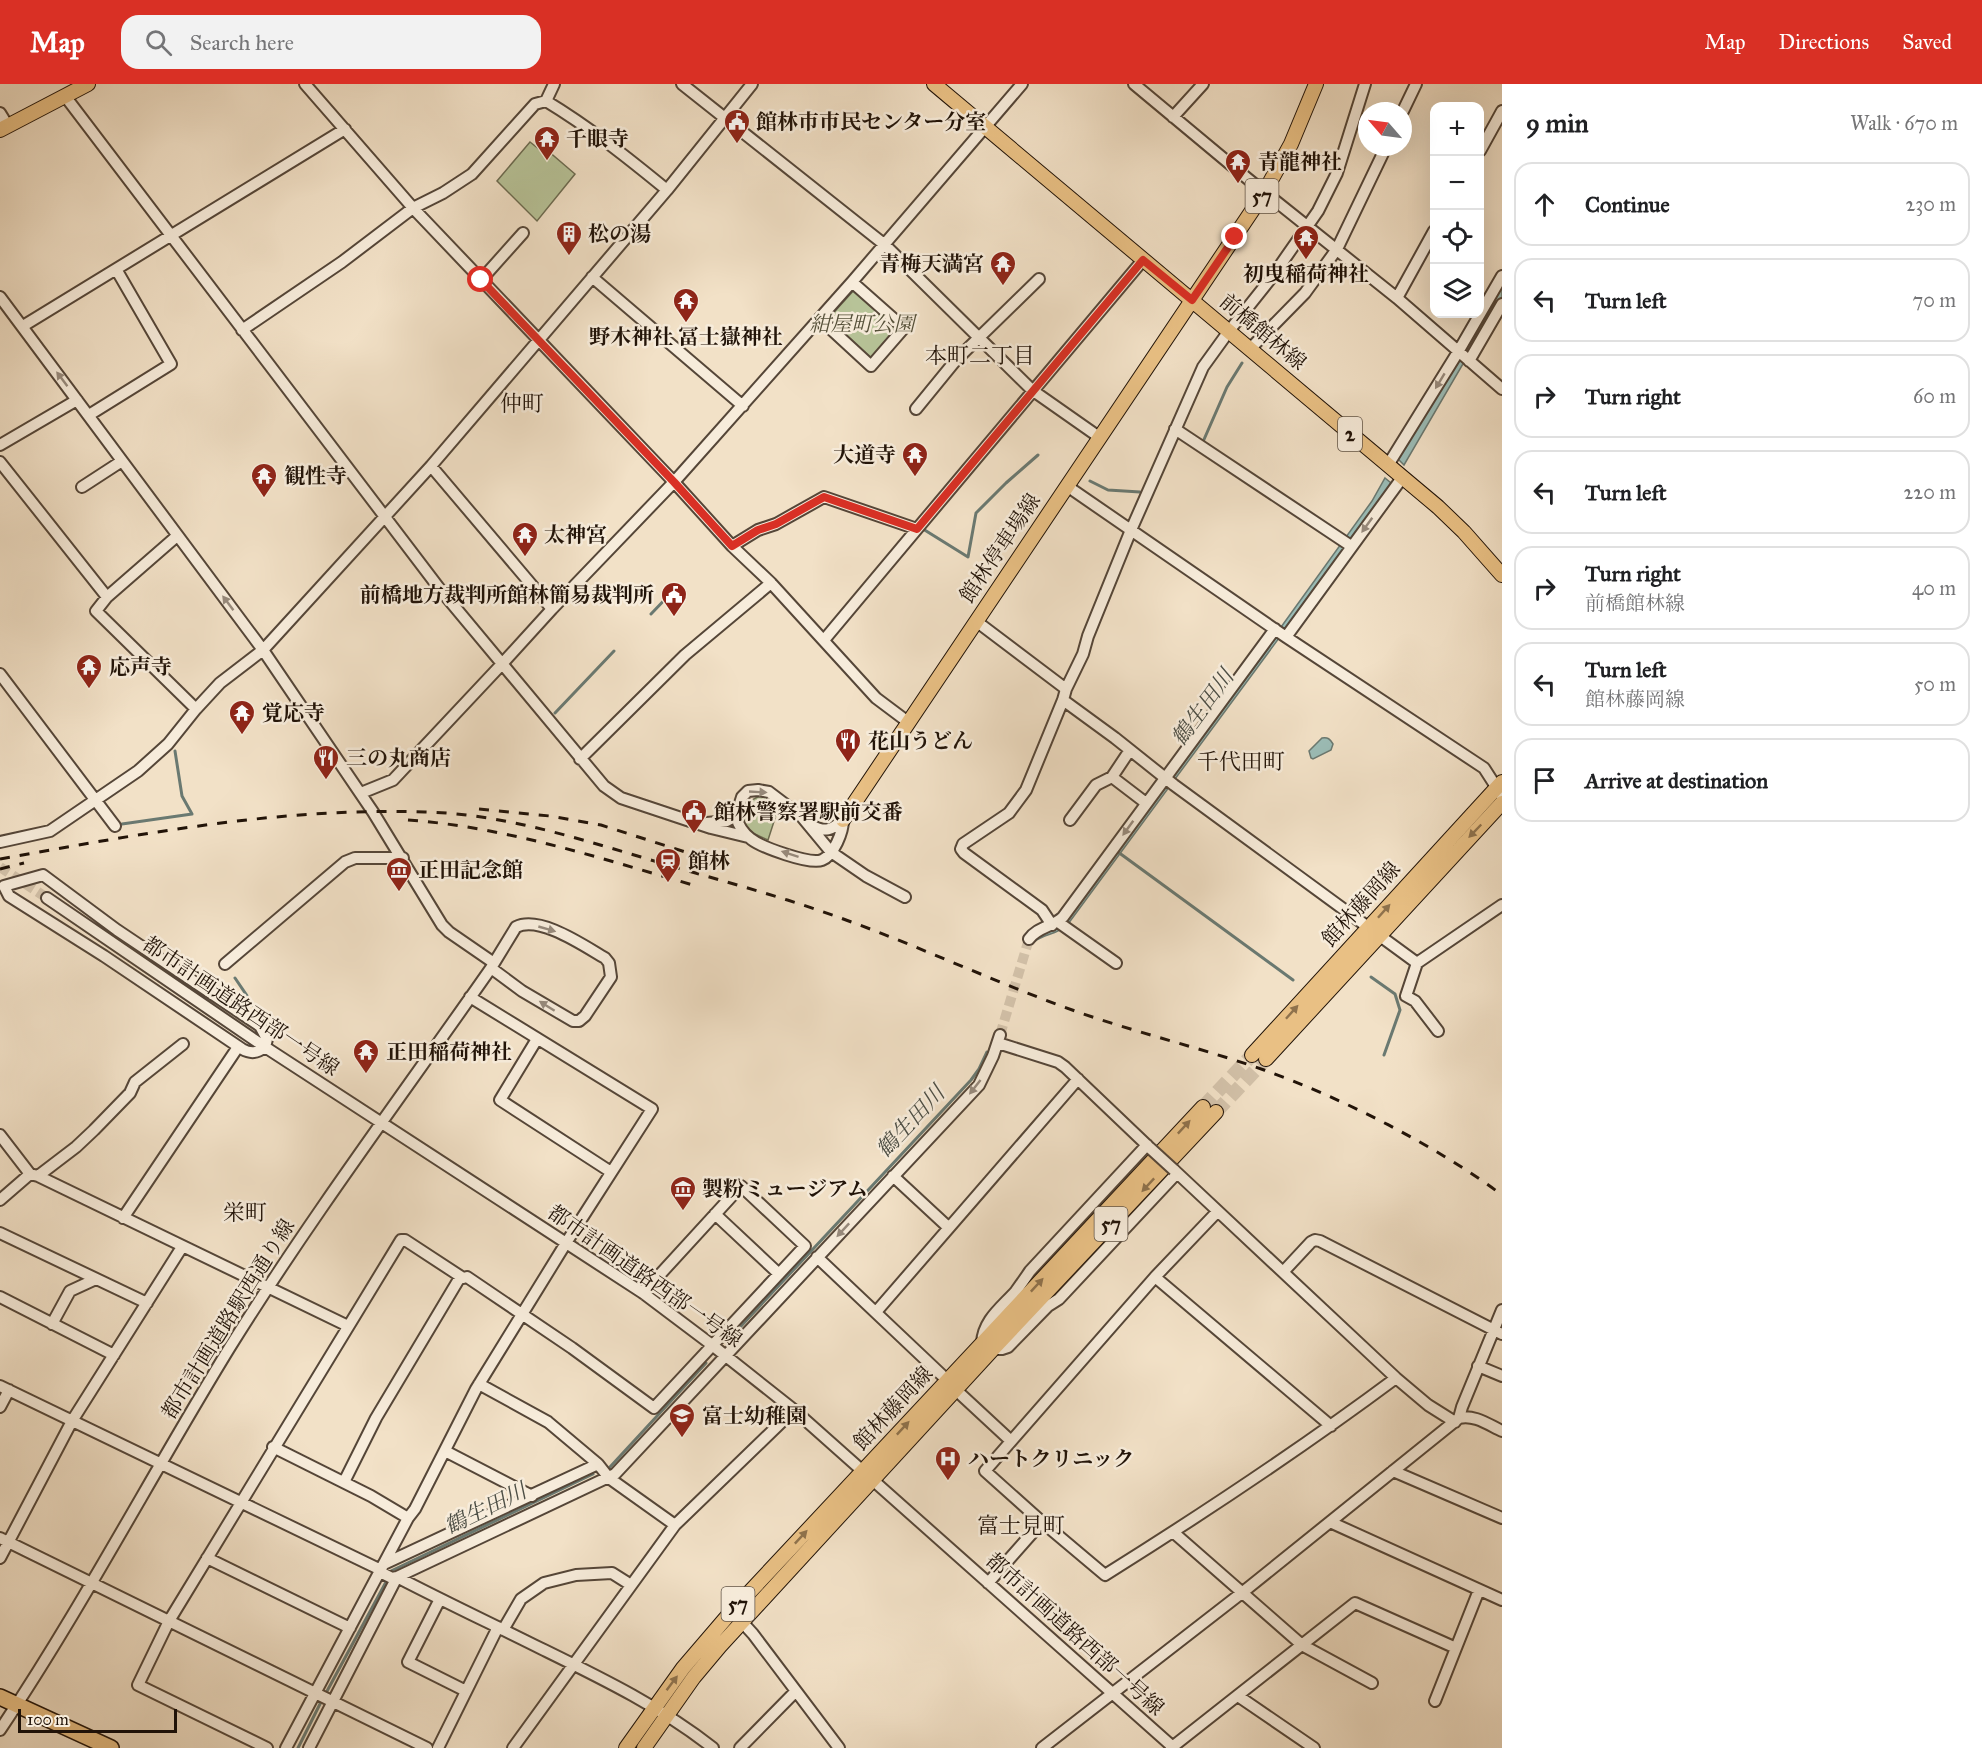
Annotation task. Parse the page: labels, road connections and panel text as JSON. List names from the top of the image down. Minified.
{"streets":{"main road":["57","前橋館林線","2","館林停車場線","館林藤岡線"],"street":["都市計画道路西部一号線","都市計画道路駅西通り線"]},"crossings":[["57","前橋館林線"],["57","館林停車場線"],["前橋館林線","館林停車場線"],["館林藤岡線","都市計画道路西部一号線"],["都市計画道路西部一号線","都市計画道路駅西通り線"]],"districts":["本町二丁目","仲町","千代田町","栄町","富士見町"],"water":["鶴生田川"],"parks":["紺屋町公園"],"places":{"public building":["館林市市民センター分室","前橋地方裁判所館林簡易裁判所","館林警察署駅前交番"],"temple":["千眼寺","青龍神社","初曳稲荷神社","青梅天満宮","野木神社 冨士嶽神社","大道寺","観性寺","太神宮","応声寺","覚応寺","正田稲荷神社"],"building":["松の湯"],"restaurant":["花山うどん","三の丸商店"],"station":["館林"],"museum":["正田記念館","製粉ミュージアム"],"school or university":["富士幼稚園"],"hospital":["ハートクリニック"]},"scale_bar":"100 m","north":"top left","page":{"header":"Map","search":"Search here","nav":["Map","Directions","Saved"],"heading":["9 min","Walk · 670 m"],"map_buttons":["+","−"],"list":[["Continue","230 m"],["Turn left","70 m"],["Turn right","60 m"],["Turn left","220 m"],["Turn right","前橋館林線","40 m"],["Turn left","館林藤岡線","50 m"],"Arrive at destination"],"scale":"100 m"}}
